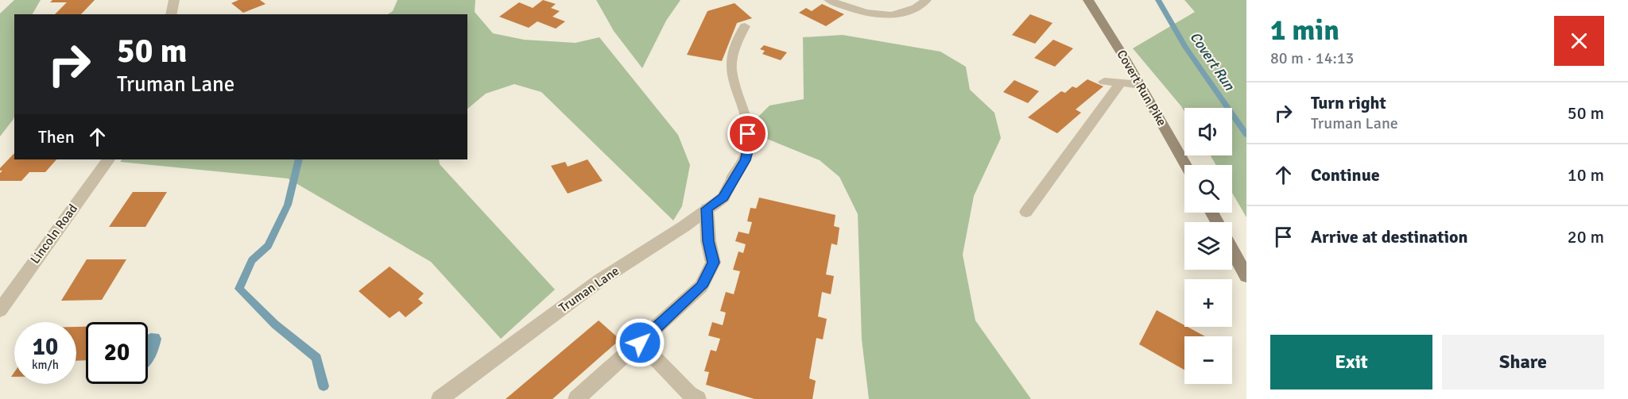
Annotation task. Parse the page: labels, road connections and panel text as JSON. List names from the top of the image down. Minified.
{"streets":{"street":["Covert Run Pike","Lincoln Road","Truman Lane"]},"water":["Covert Run"],"page":{"heading":["1 min","80 m · 14:13"],"turn":["50 m","Truman Lane"],"list":[{"name":"Turn right","note":"Truman Lane","value":"50 m"},{"name":"Continue","value":"10 m"},{"name":"Arrive at destination","value":"20 m"}],"map_buttons":["+","−"],"then":"Then","speed":"10 km/h","limit":"20","buttons":["Exit","Share"]}}
